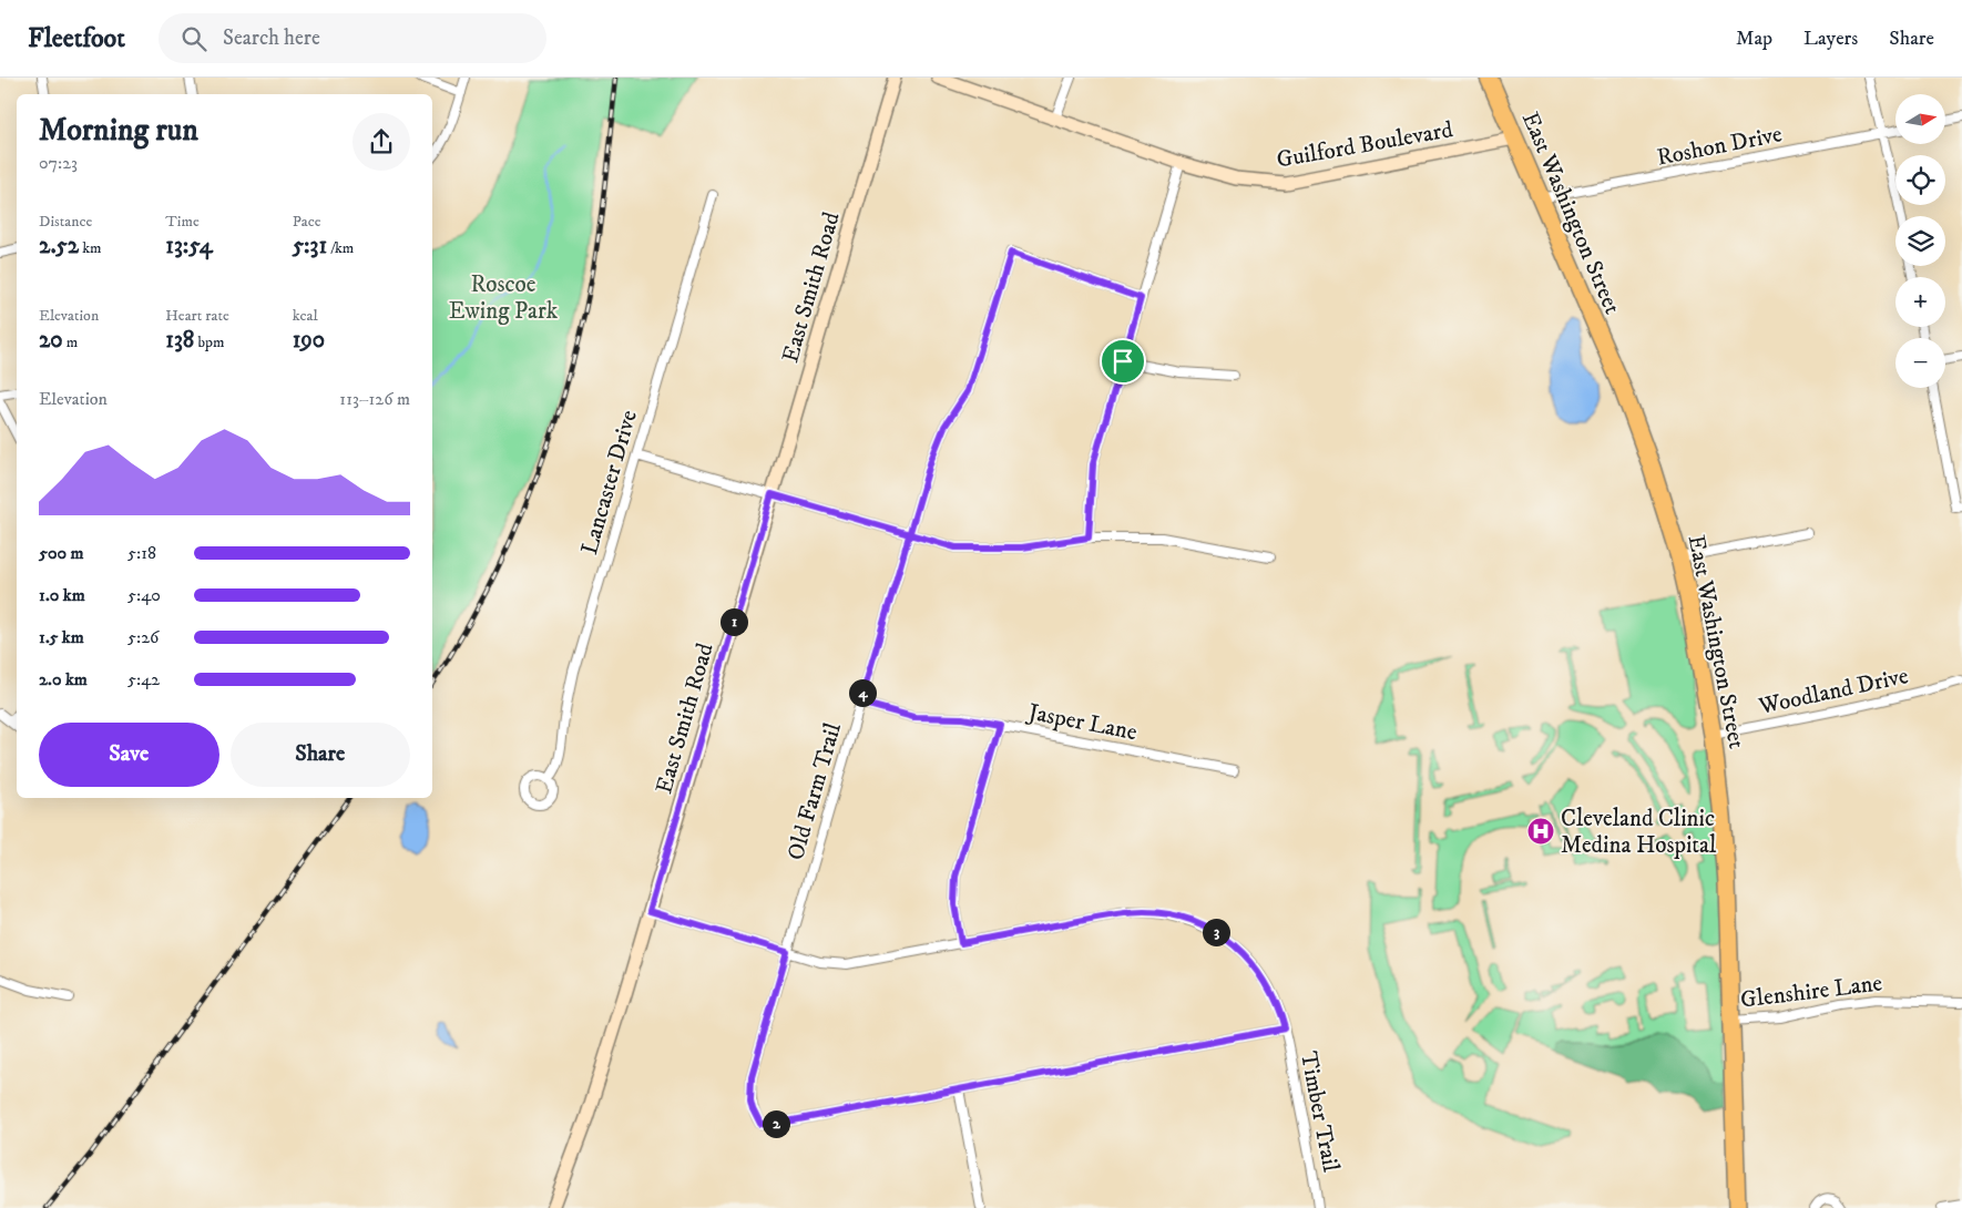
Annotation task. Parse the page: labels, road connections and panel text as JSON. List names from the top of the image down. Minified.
{"streets":{"highway":["East Washington Street"],"street":["Guilford Boulevard","Roshon Drive","East Smith Road","Lancaster Drive","Woodland Drive","Jasper Lane","Old Farm Trail","Glenshire Lane","Timber Trail"]},"crossings":[["Guilford Boulevard","East Washington Street"],["Roshon Drive","East Washington Street"],["East Washington Street","Woodland Drive"],["East Washington Street","Glenshire Lane"],["East Smith Road","Timber Trail"],["Jasper Lane","Old Farm Trail"],["Old Farm Trail","Timber Trail"]],"parks":["Roscoe Ewing Park"],"places":{"hospital":["Cleveland Clinic Medina Hospital"]},"north":"right","page":{"header":"Fleetfoot","search":"Search here","nav":["Map","Layers","Share"],"map_buttons":["+","−"],"heading":["Morning run","07:23"],"stats":[["Distance","2.52 km"],["Time","13:54"],["Pace","5:31 /km"],["Elevation","20 m"],["Heart rate","138 bpm"],["kcal","190"]],"chart":["Elevation","113–126 m"],"list":[{"name":"500 m","note":"5:18"},{"name":"1.0 km","note":"5:40"},{"name":"1.5 km","note":"5:26"},{"name":"2.0 km","note":"5:42"}],"pins":["1","4","3","2"],"buttons":["Save","Share"]}}
